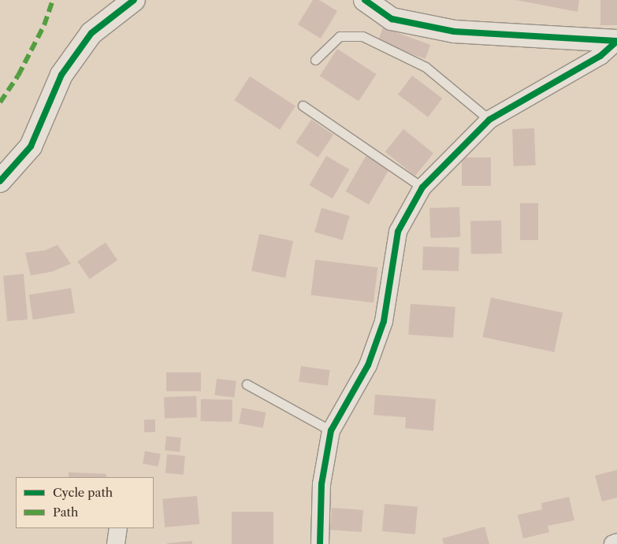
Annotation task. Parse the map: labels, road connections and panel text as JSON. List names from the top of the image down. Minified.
{"legend":["Cycle path","Path"]}
